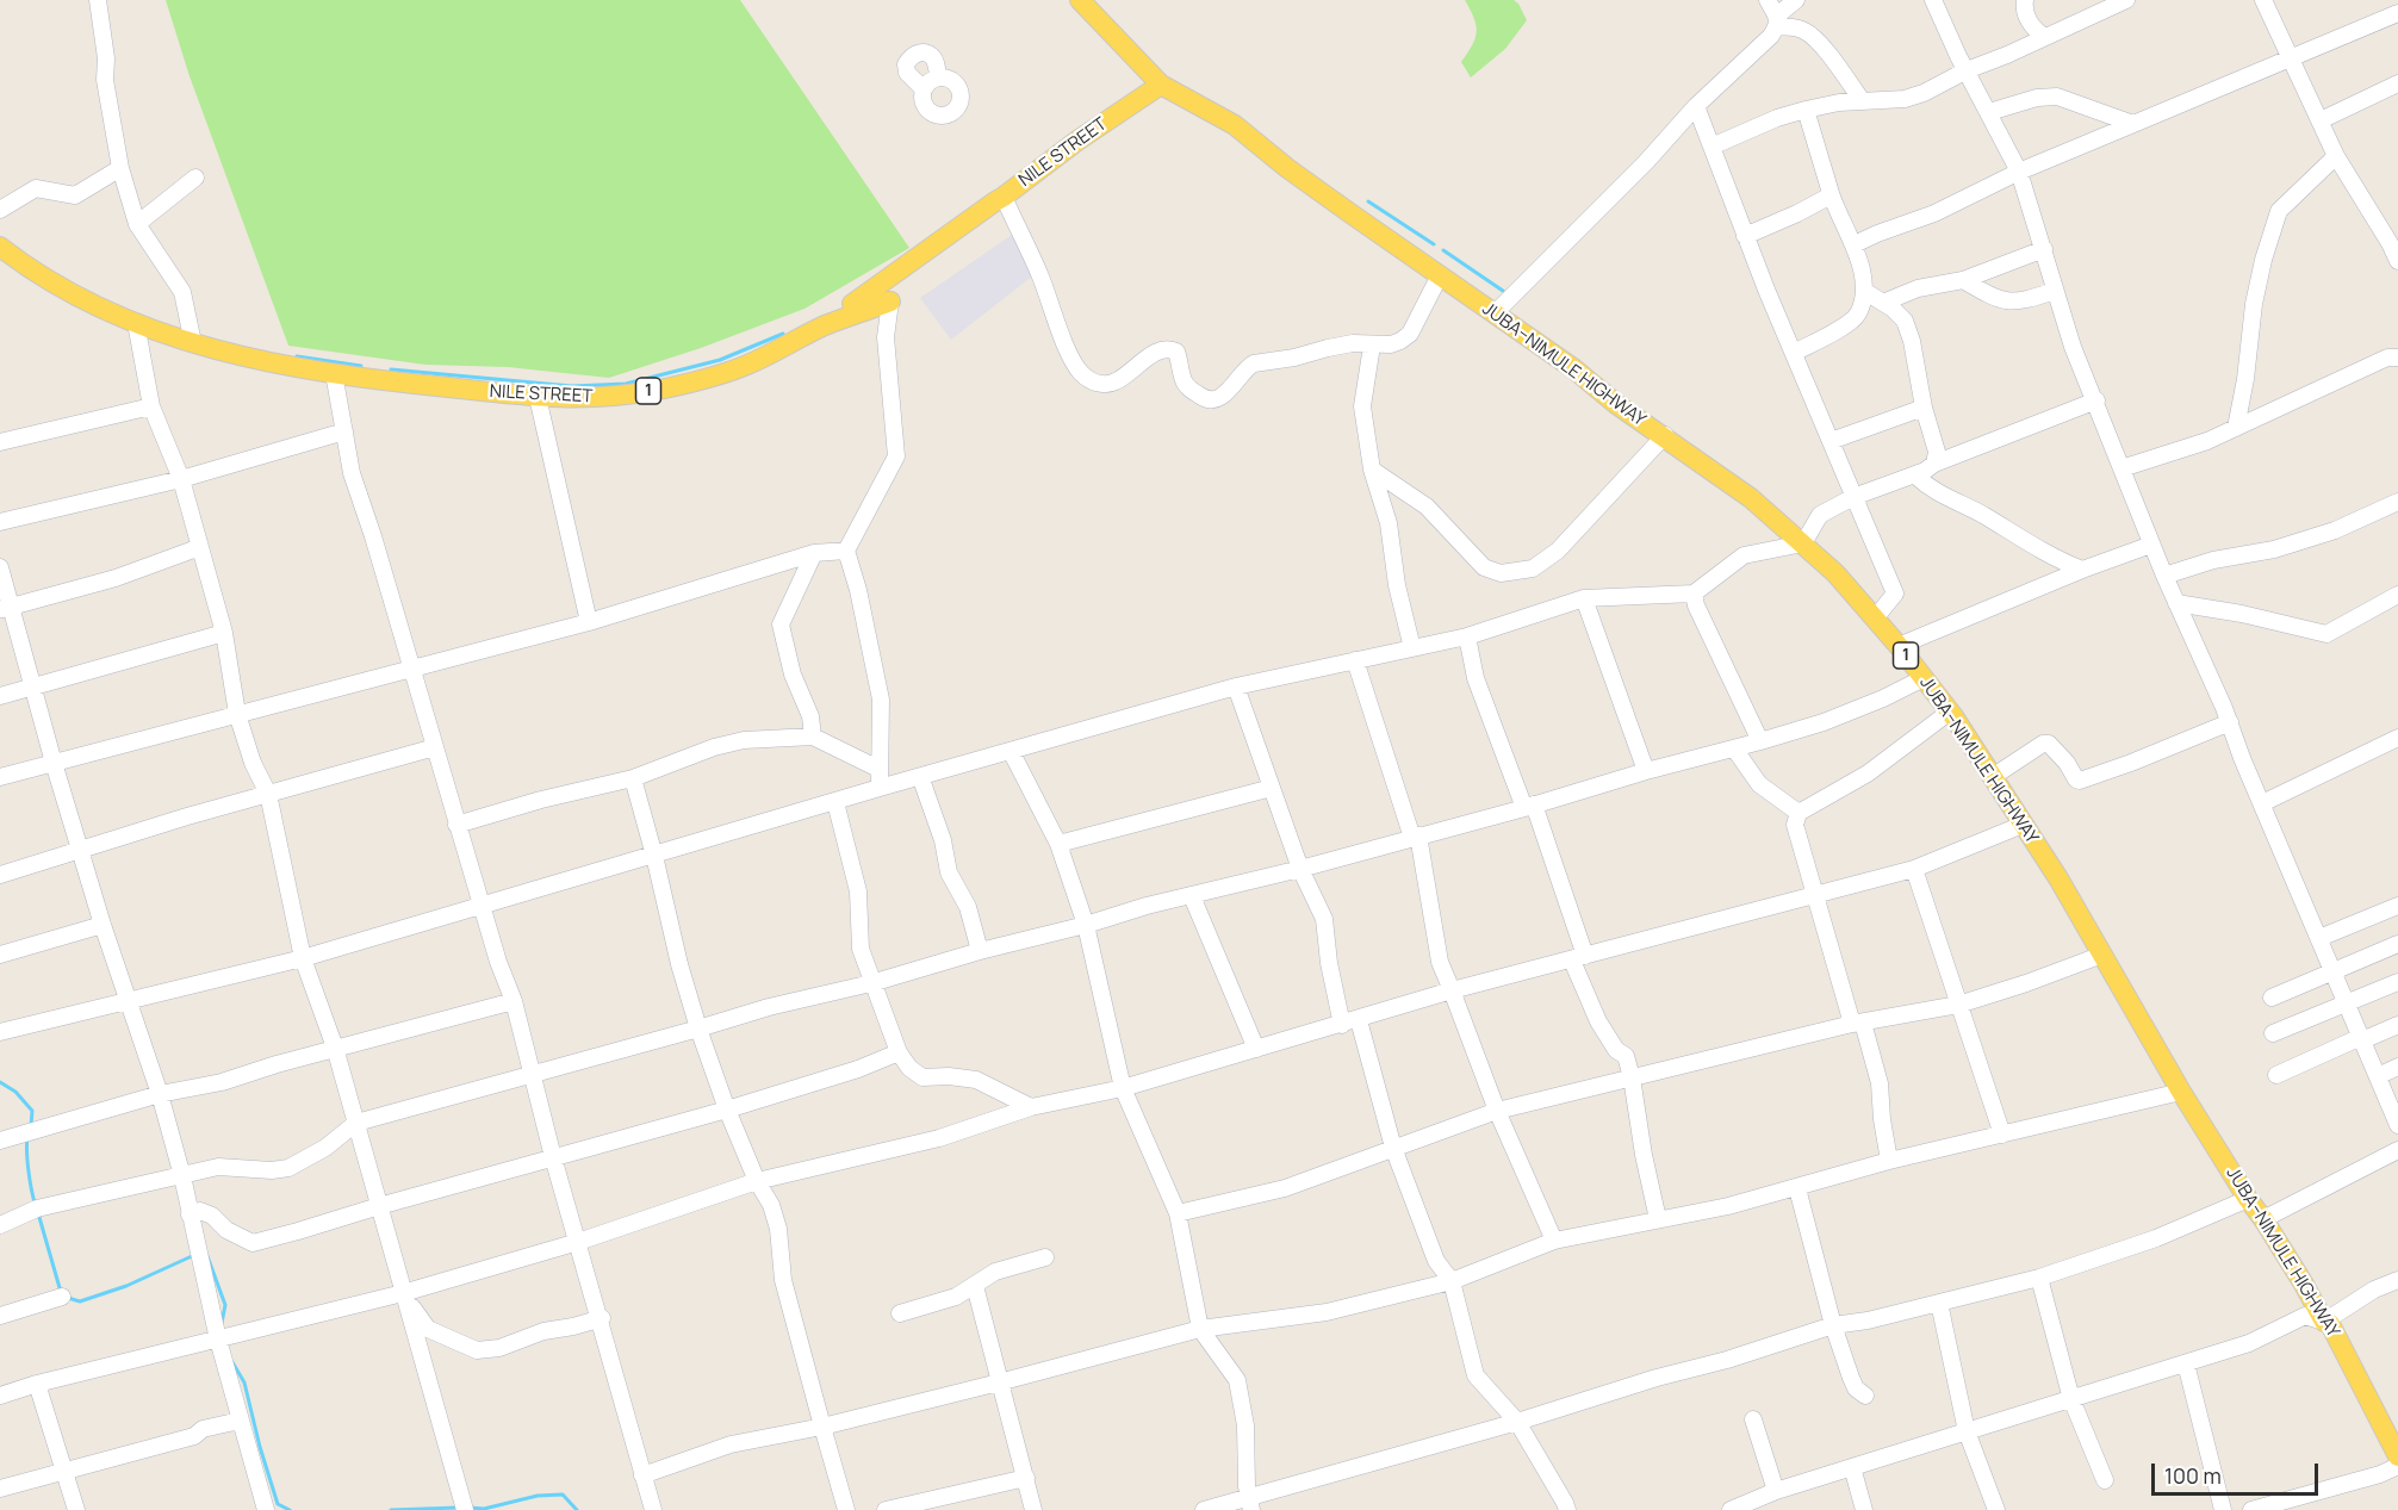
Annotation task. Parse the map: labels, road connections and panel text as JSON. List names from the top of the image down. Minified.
{"streets":{"main road":["NILE STREET","JUBA–NIMULE HIGHWAY","1"]},"crossings":[["NILE STREET","JUBA–NIMULE HIGHWAY"]],"scale_bar":"100 m"}
